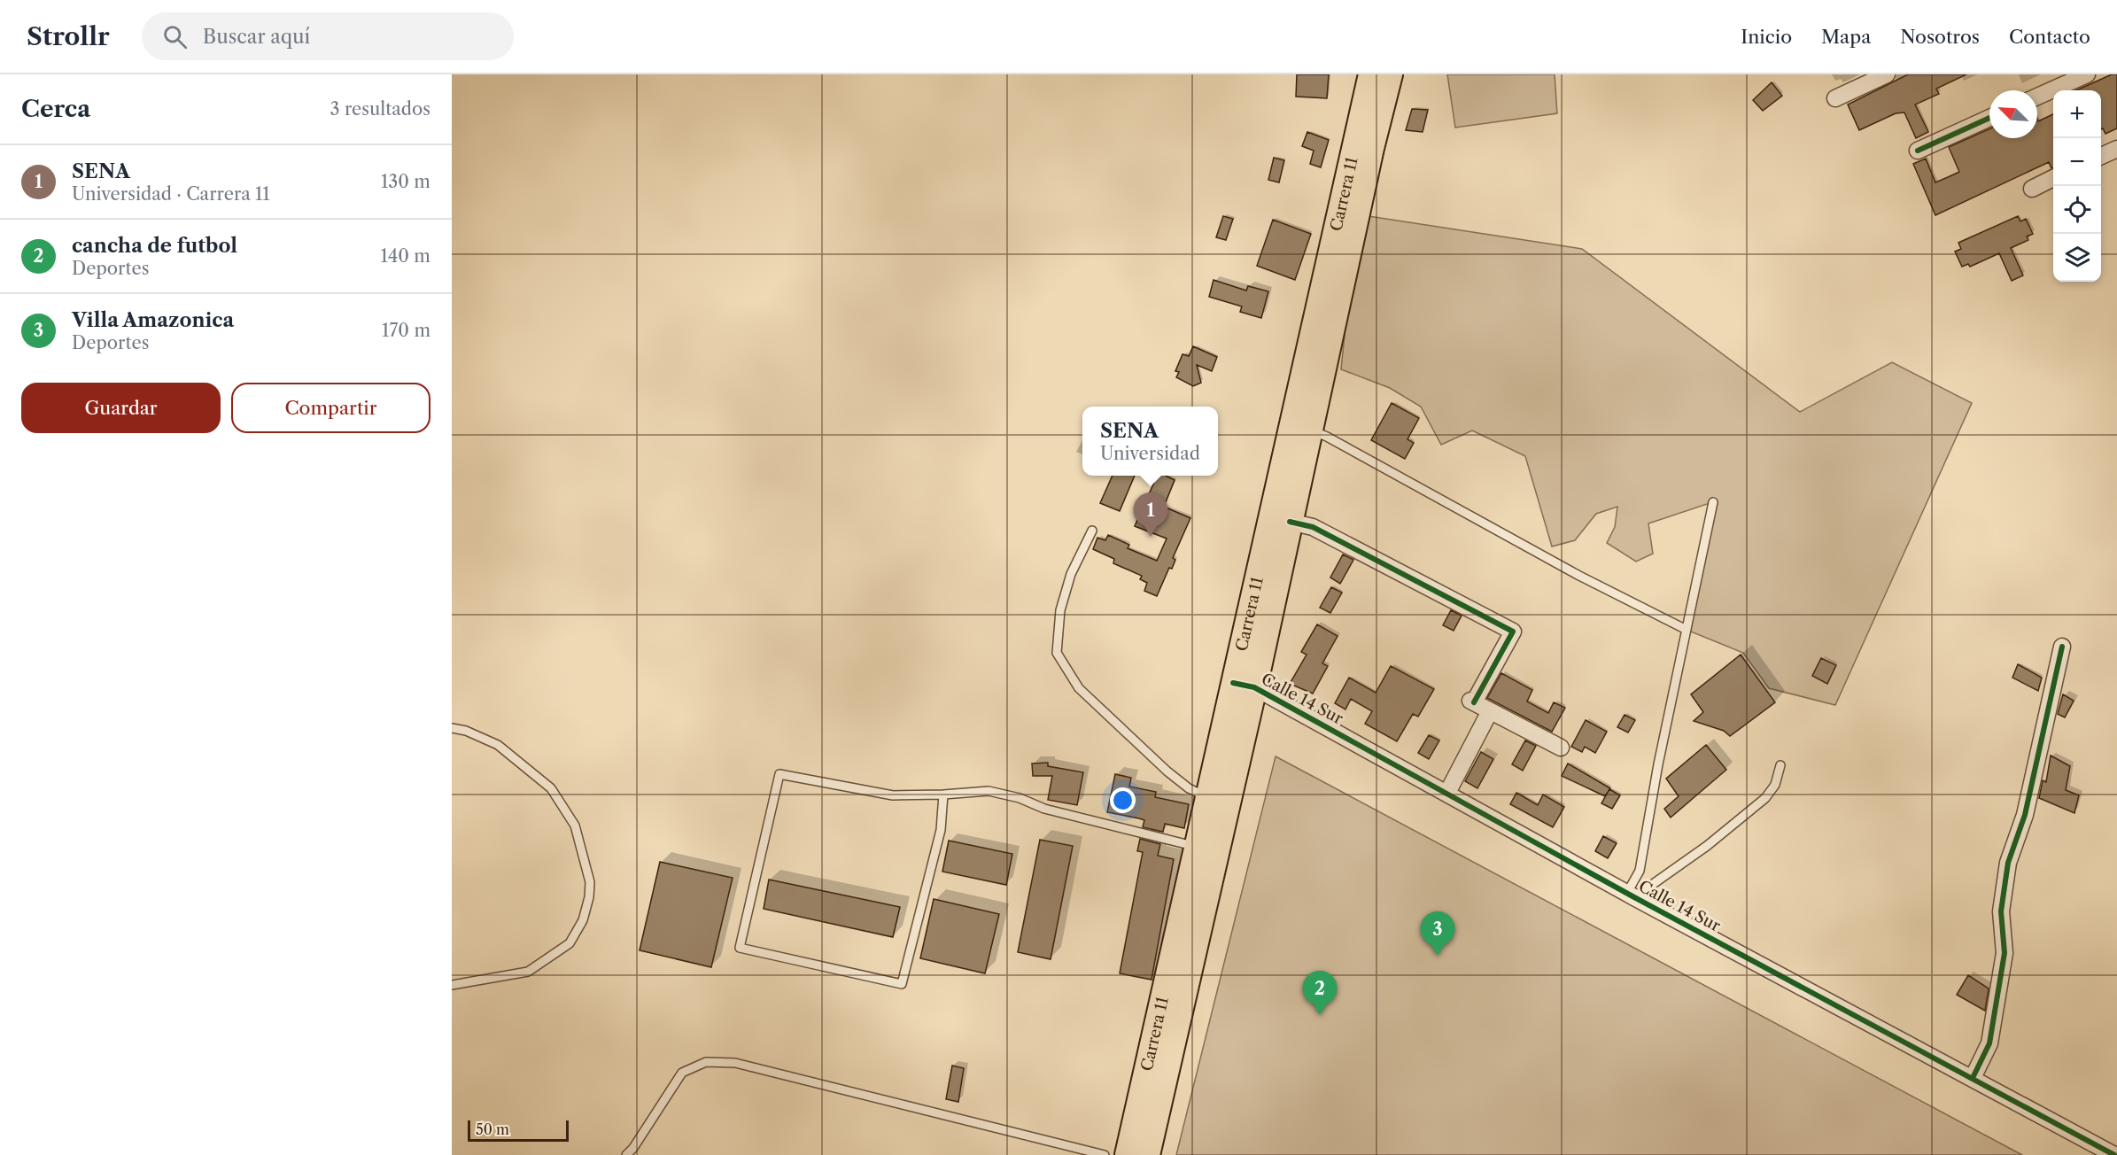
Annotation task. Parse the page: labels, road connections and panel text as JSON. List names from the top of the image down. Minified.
{"streets":{"main road":["Carrera 11"],"street":["Calle 14 Sur"]},"crossings":[["Carrera 11","Calle 14 Sur"]],"scale_bar":"50 m","north":"top left","page":{"header":"Strollr","search":"Buscar aquí","nav":["Inicio","Mapa","Nosotros","Contacto"],"heading":["Cerca","3 resultados"],"map_buttons":["+","−"],"list":[{"mark":"1","name":"SENA","note":"Universidad · Carrera 11","value":"130 m"},{"mark":"2","name":"cancha de futbol","note":"Deportes","value":"140 m"},{"mark":"3","name":"Villa Amazonica","note":"Deportes","value":"170 m"}],"buttons":["Guardar","Compartir"],"popup":["SENA","Universidad"],"pins":["1","3","2"],"scale":"50 m"}}
